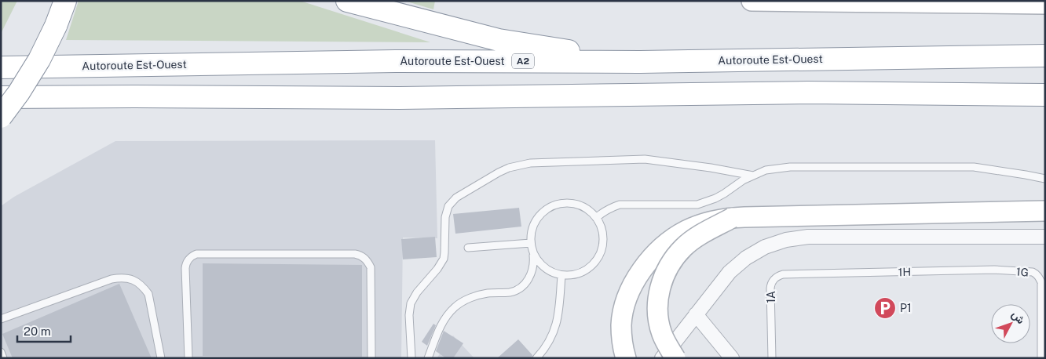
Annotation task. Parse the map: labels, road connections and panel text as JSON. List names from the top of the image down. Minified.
{"streets":{"highway":["Autoroute Est-Ouest","A2"],"lane":["1H","1G","1A"]},"crossings":[["1H","1G"],["1H","1A"]],"places":{"parking":["P1"]},"scale_bar":"20 m","north":"top right"}
